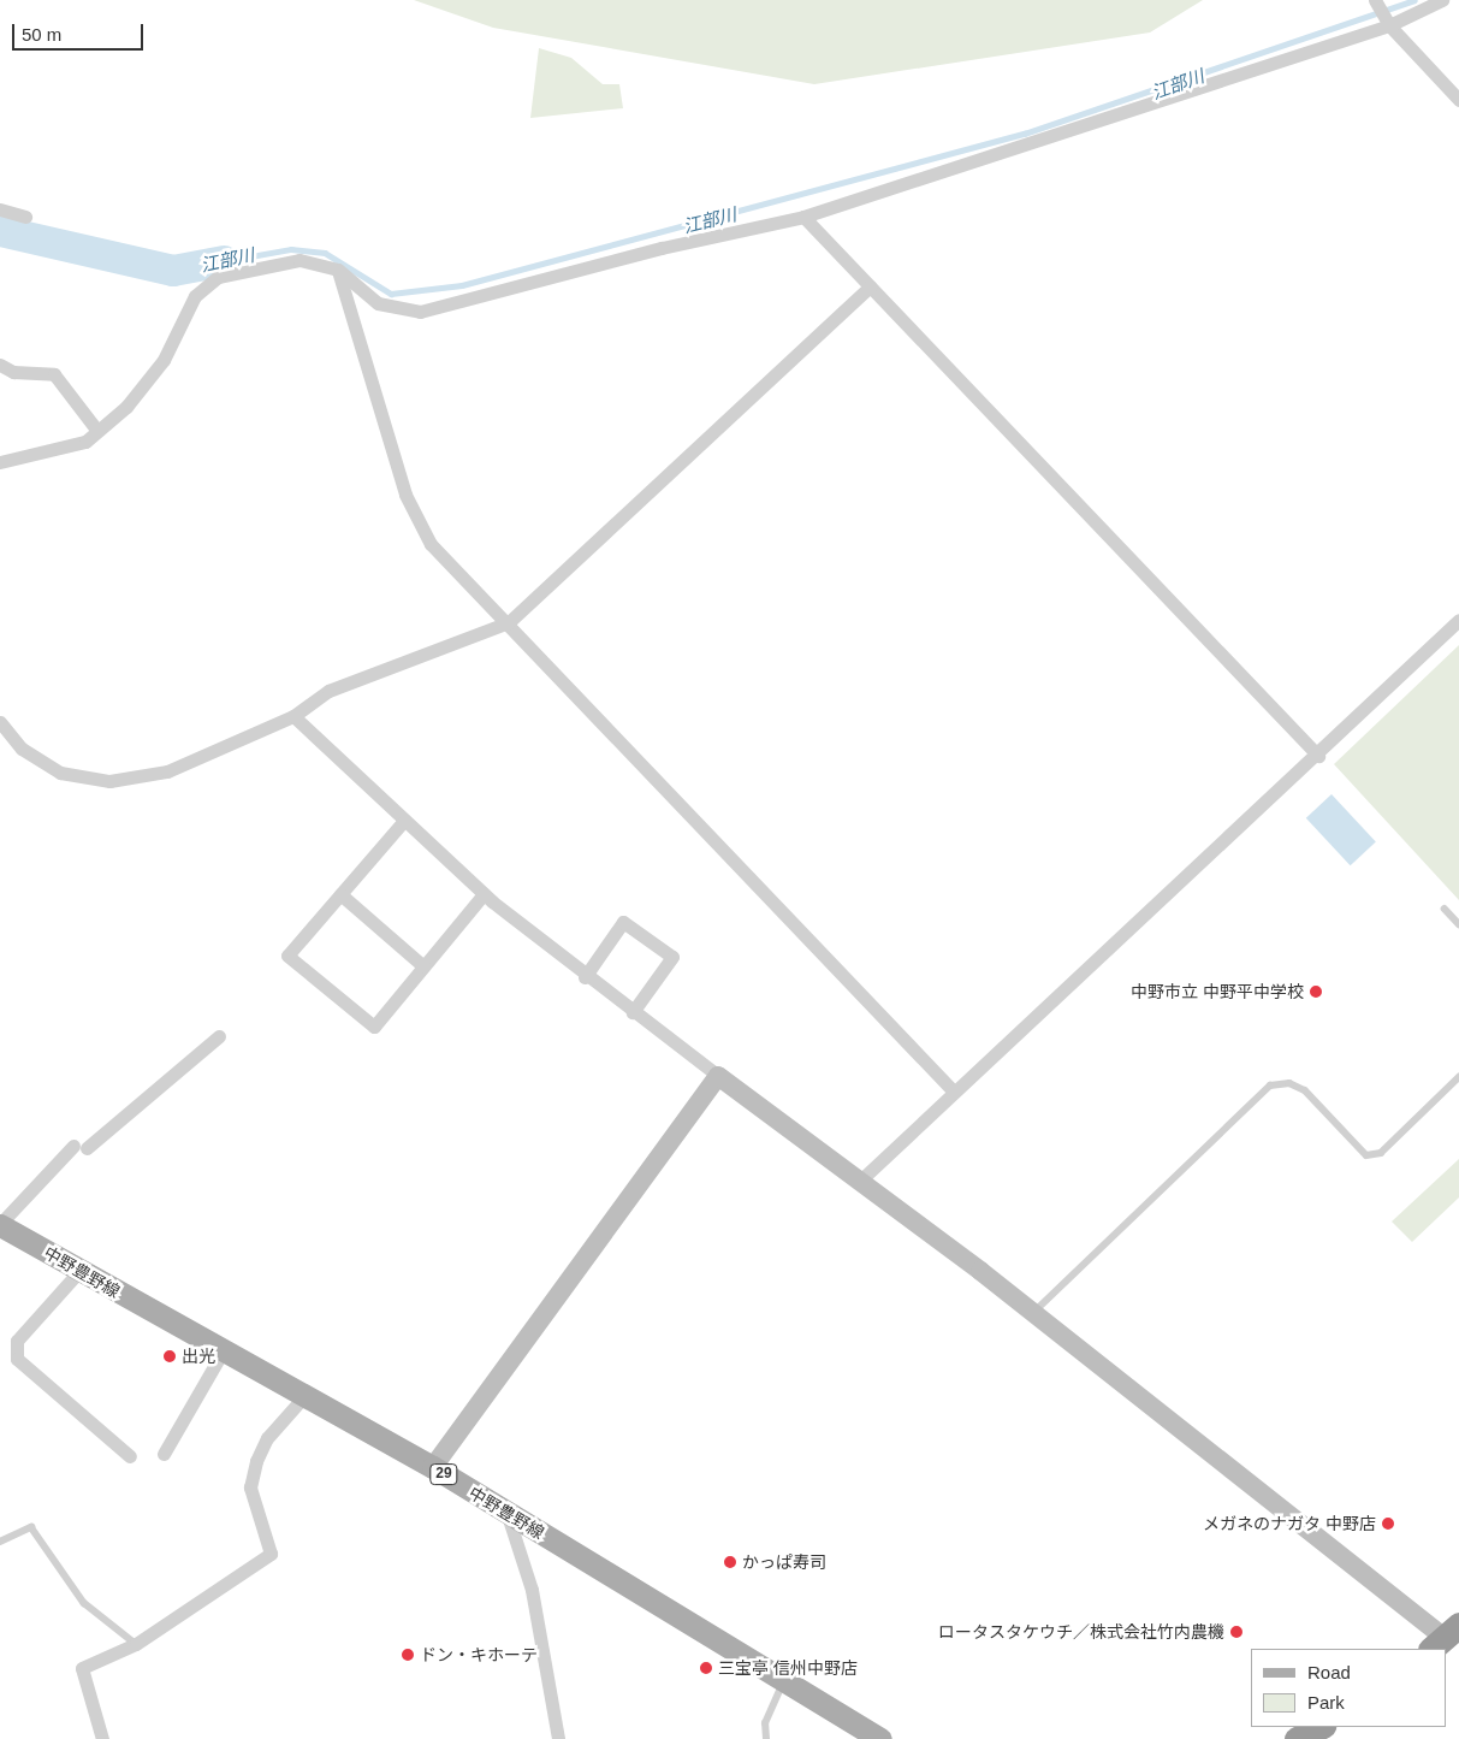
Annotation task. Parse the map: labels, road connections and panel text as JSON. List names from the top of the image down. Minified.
{"streets":{"main road":["中野豊野線","29"]},"water":["江部川"],"places":["中野市立 中野平中学校","出光","メガネのナガタ 中野店","かっぱ寿司","ロータスタケウチ／株式会社竹内農機","ドン・キホーテ","三宝亭 信州中野店"],"legend":["Road","Park"],"scale_bar":"50 m"}
